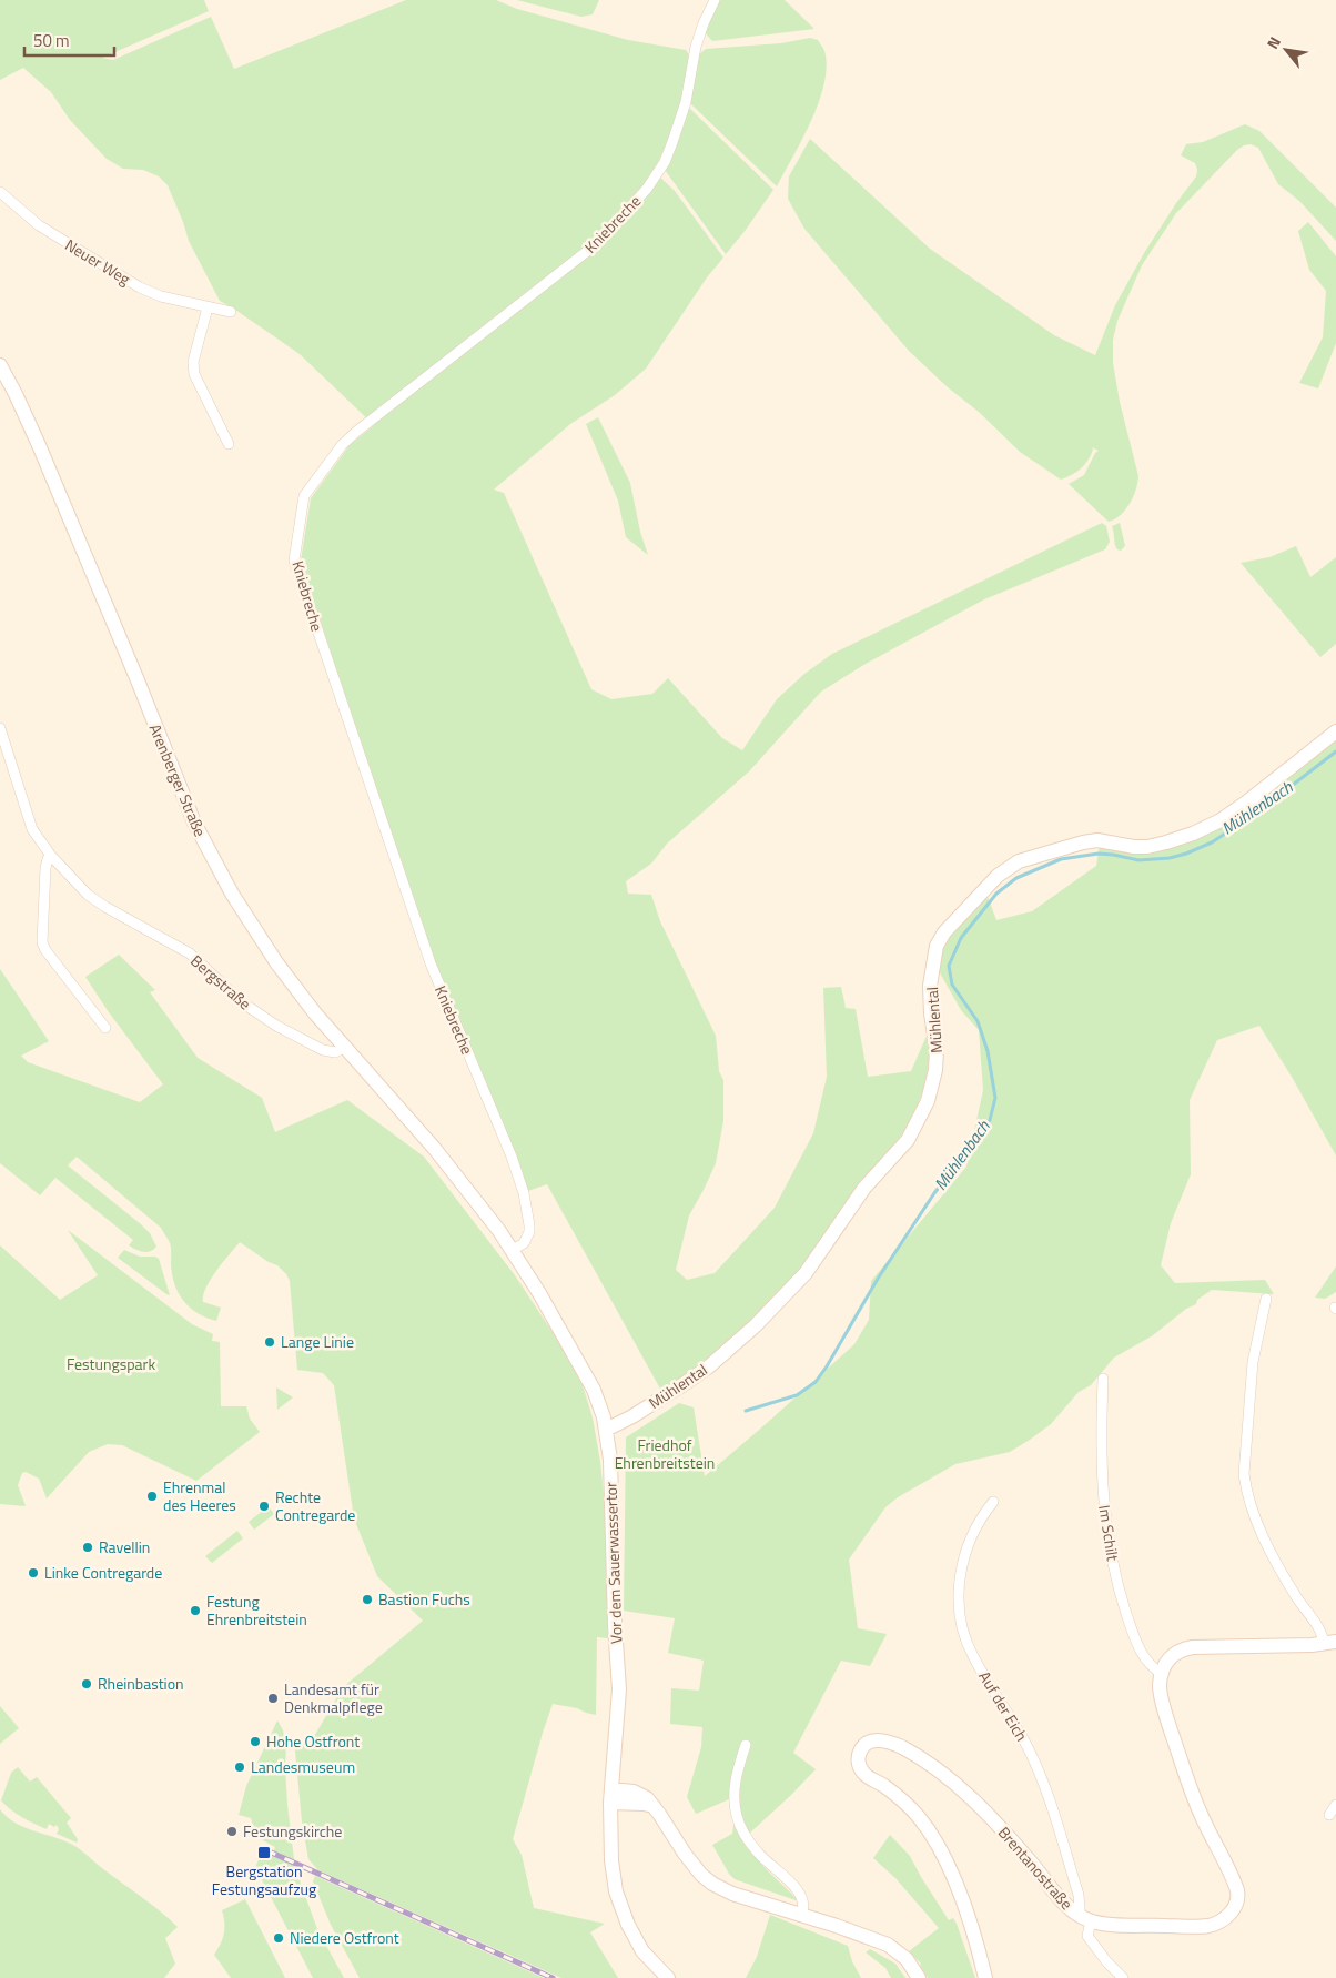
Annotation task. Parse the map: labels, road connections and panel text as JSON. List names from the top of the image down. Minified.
{"streets":{"street":["Kniebreche","Neuer Weg","Arenberger Straße","Bergstraße","Mühlental","Im Schilt","Vor dem Sauerwassertor","Auf der Eich","Brentanostraße"]},"crossings":[["Kniebreche","Vor dem Sauerwassertor"],["Arenberger Straße","Bergstraße"],["Arenberger Straße","Vor dem Sauerwassertor"],["Mühlental","Vor dem Sauerwassertor"],["Im Schilt","Brentanostraße"],["Auf der Eich","Brentanostraße"]],"water":["Mühlenbach"],"parks":["Festungspark","Friedhof Ehrenbreitstein"],"places":{"other":["Lange Linie","Ehrenmal des Heeres","Rechte Contregarde","Ravellin","Linke Contregarde","Bastion Fuchs","Festung Ehrenbreitstein","Rheinbastion","Landesamt für Denkmalpflege","Hohe Ostfront","Landesmuseum","Festungskirche","Niedere Ostfront"],"transit":["Bergstation Festungsaufzug"]},"scale_bar":"50 m","north":"top left"}
